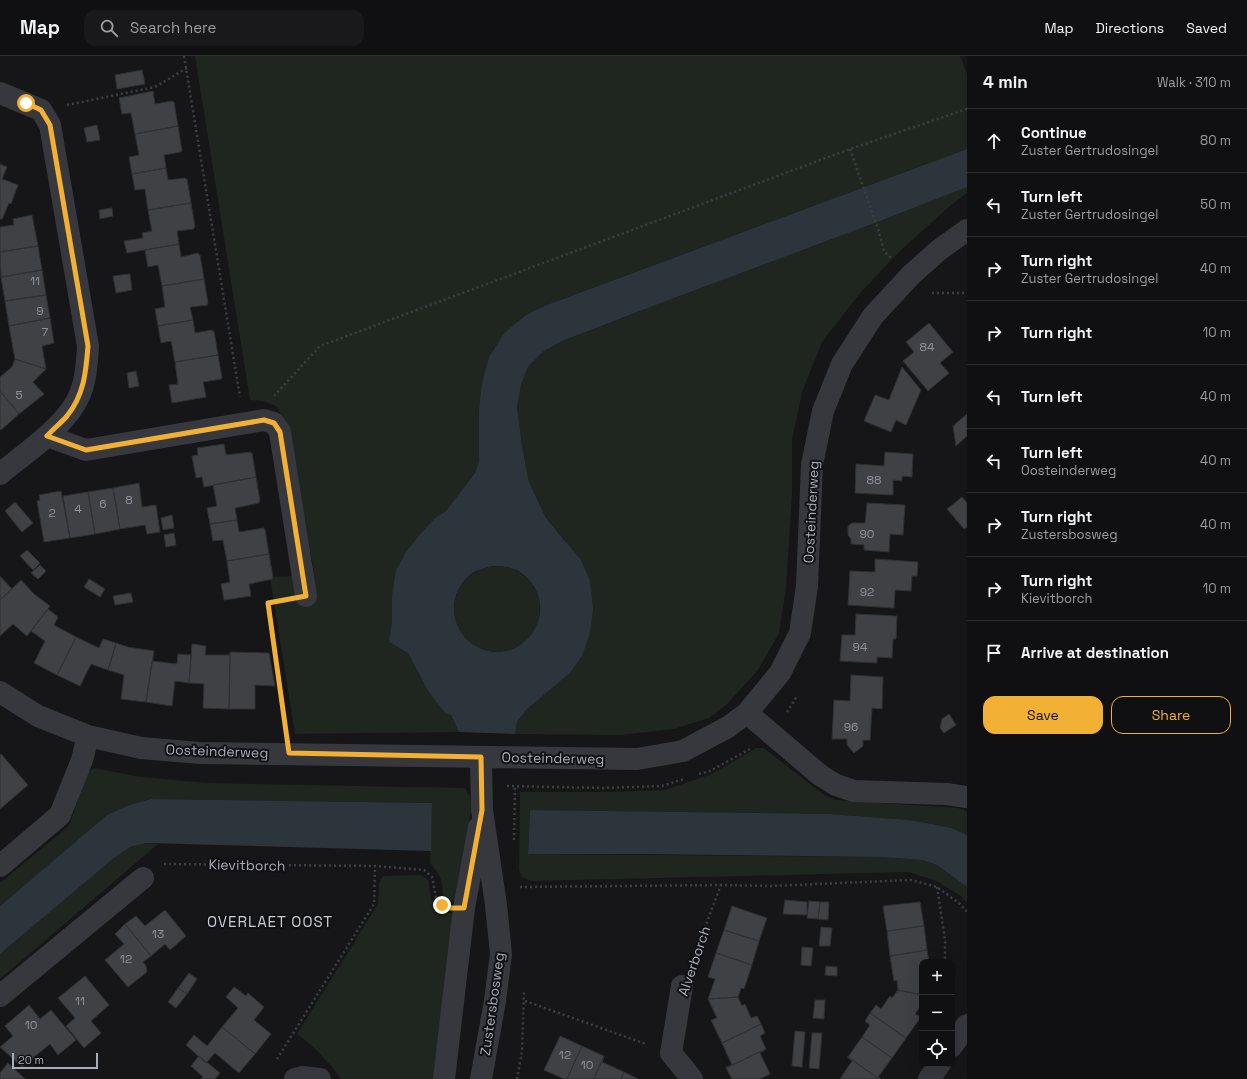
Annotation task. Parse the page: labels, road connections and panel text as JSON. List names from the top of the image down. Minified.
{"streets":{"street":["Oosteinderweg","Alverborch","Zustersbosweg"],"path":["Kievitborch"]},"crossings":[["Oosteinderweg","Zustersbosweg"],["Kievitborch","Zustersbosweg"]],"districts":["OVERLAET OOST"],"house_numbers":["11","9","7","84","5","88","8","6","4","2","90","92","94","96","13","12","11","10","12","10"],"scale_bar":"20 m","page":{"header":"Map","search":"Search here","nav":["Map","Directions","Saved"],"heading":["4 min","Walk · 310 m"],"list":[["Continue","Zuster Gertrudosingel","80 m"],["Turn left","Zuster Gertrudosingel","50 m"],["Turn right","Zuster Gertrudosingel","40 m"],["Turn right","10 m"],["Turn left","40 m"],["Turn left","Oosteinderweg","40 m"],["Turn right","Zustersbosweg","40 m"],["Turn right","Kievitborch","10 m"],"Arrive at destination"],"buttons":["Save","Share"],"map_buttons":["+","−"],"scale":"20 m"}}
